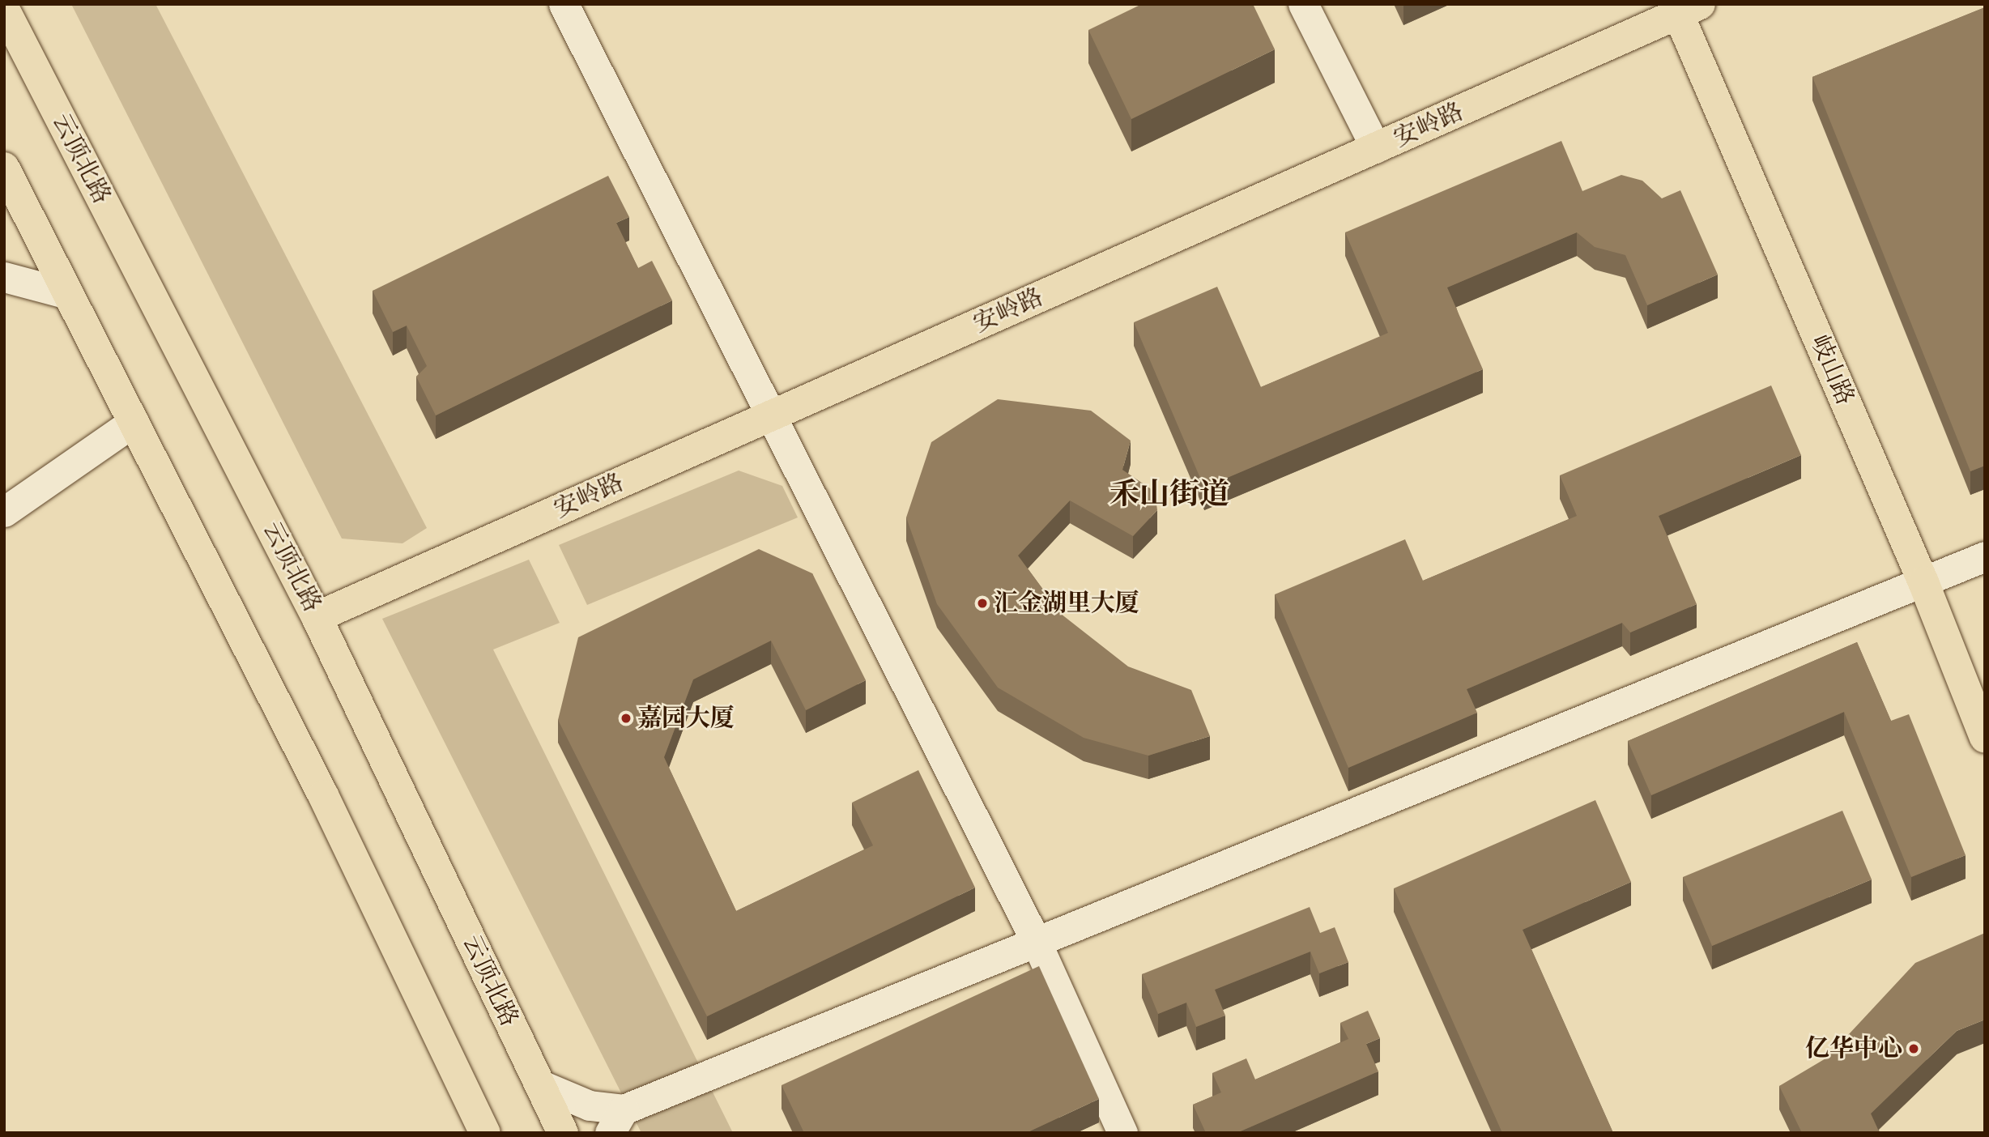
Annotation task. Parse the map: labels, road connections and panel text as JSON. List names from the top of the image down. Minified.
{"streets":{"main road":["安岭路","云顶北路","岐山路"]},"crossings":[["安岭路","云顶北路"],["安岭路","岐山路"]],"districts":["禾山街道"],"places":["汇金湖里大厦","嘉园大厦","亿华中心"]}
